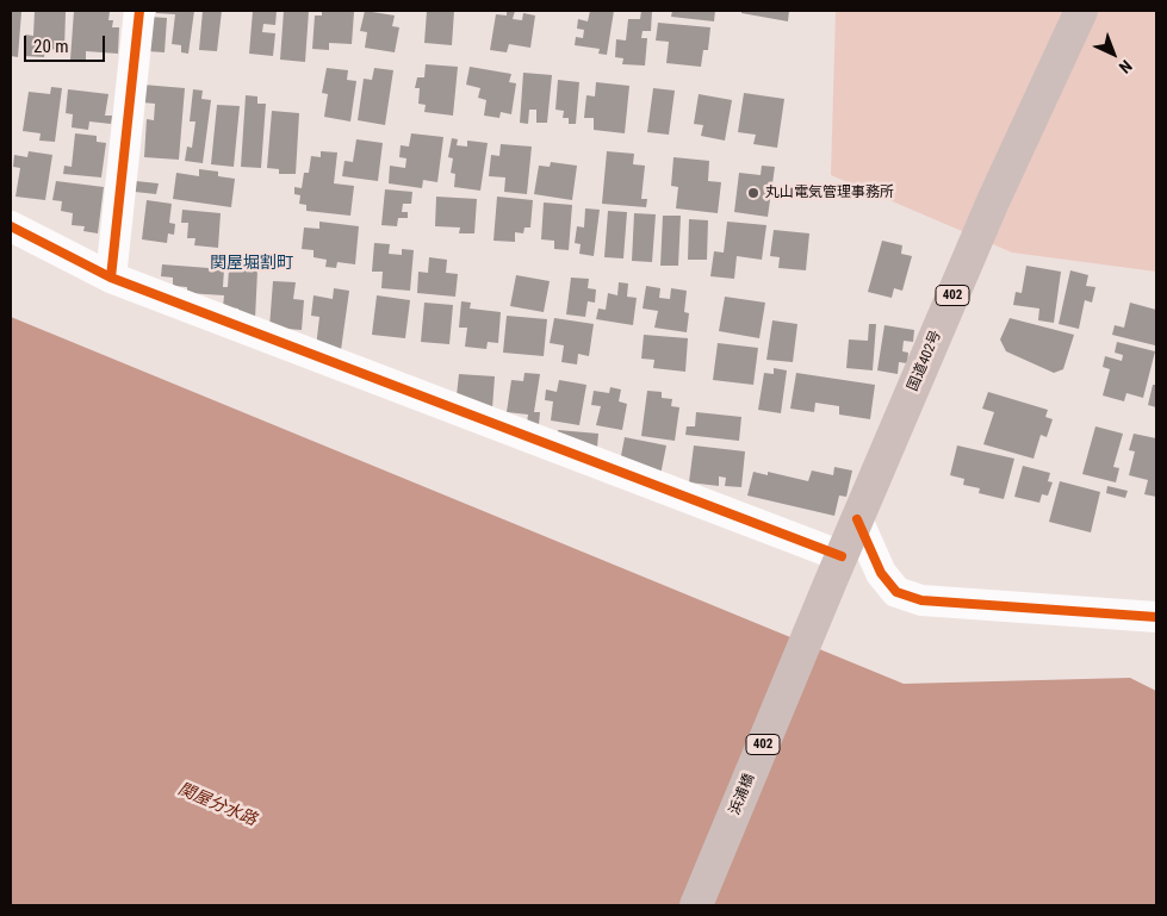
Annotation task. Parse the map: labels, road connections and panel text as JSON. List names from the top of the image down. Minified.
{"streets":{"highway":["402","国道402号","浜浦橋"]},"crossings":[["国道402号","浜浦橋"]],"districts":["関屋堀割町"],"water":["関屋分水路"],"places":["丸山電気管理事務所"],"scale_bar":"20 m","north":"bottom right"}
